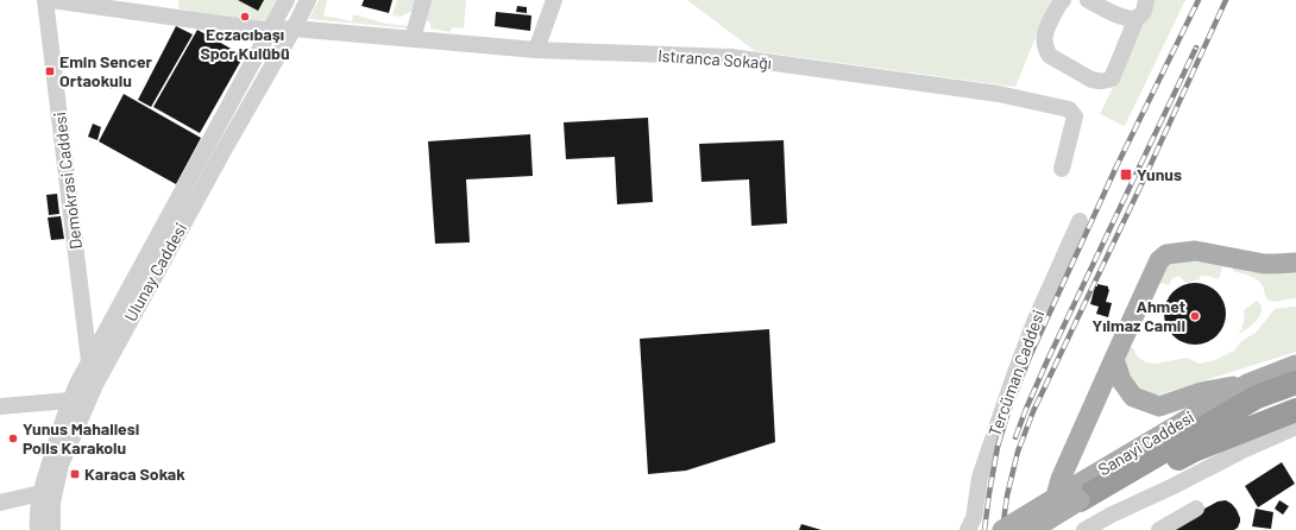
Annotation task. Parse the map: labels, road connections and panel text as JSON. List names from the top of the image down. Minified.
{"streets":{"main road":["Sanayi Caddesi"],"street":["Istıranca Sokağı","Demokrasi Caddesi","Ulunay Caddesi","Tercüman Caddesi"]},"crossings":[["Istıranca Sokağı","Ulunay Caddesi"],["Demokrasi Caddesi","Ulunay Caddesi"]],"places":{"other":["Eczacıbaşı Spor Kulübü","Ahmet Yılmaz Camii","Yunus Mahallesi Polis Karakolu"],"transit":["Emin Sencer Ortaokulu","Yunus","Karaca Sokak"]}}
